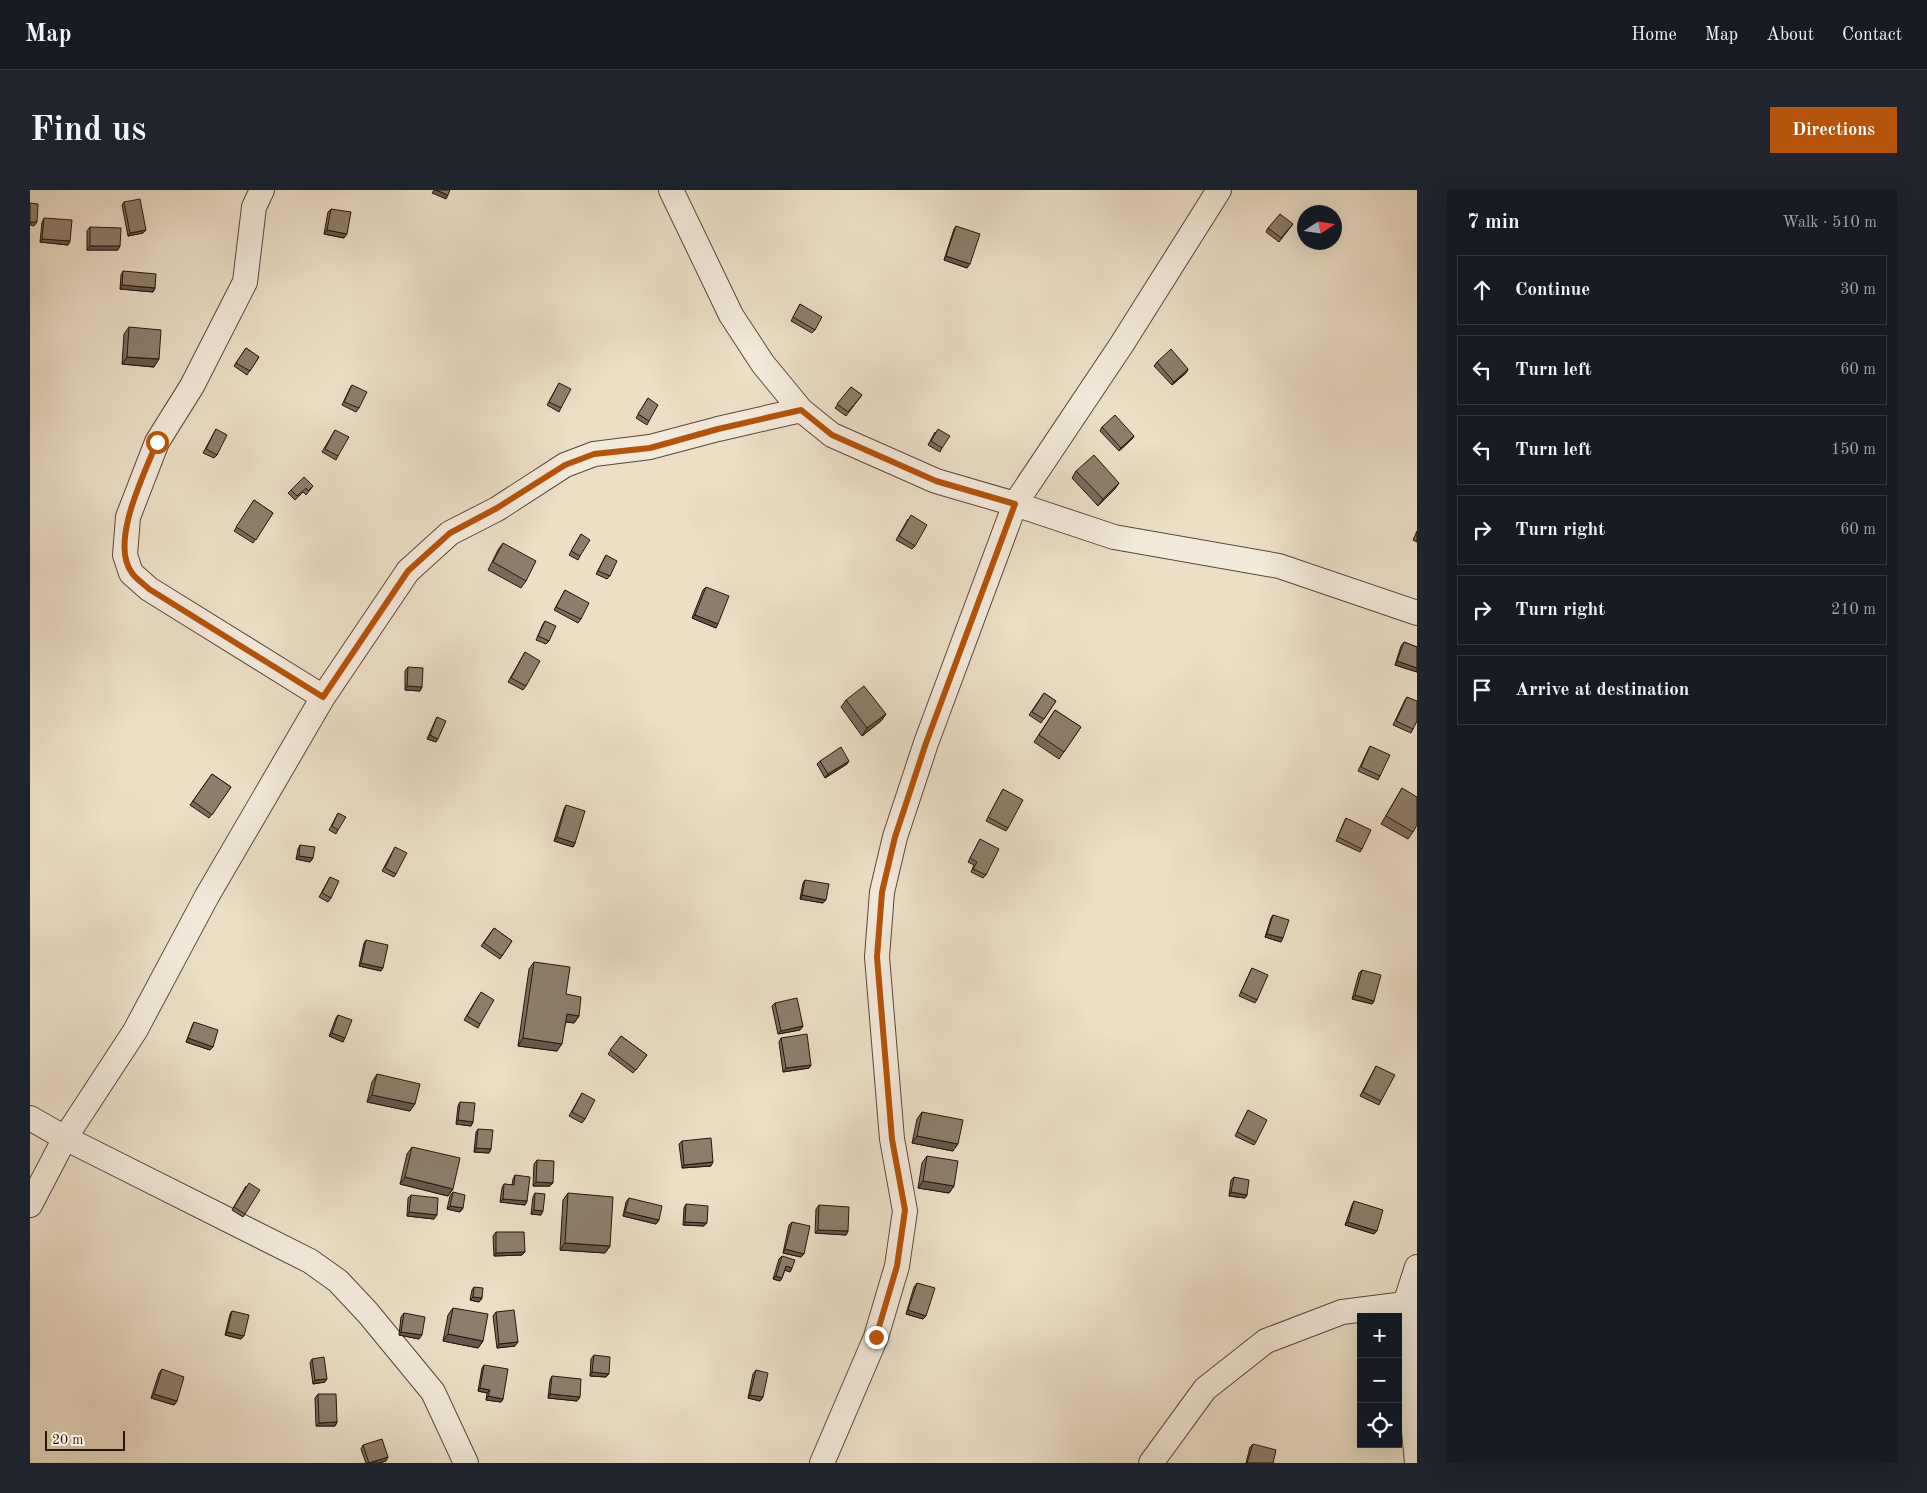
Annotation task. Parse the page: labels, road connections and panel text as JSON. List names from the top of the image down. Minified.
{"scale_bar":"20 m","north":"right","page":{"header":"Map","nav":["Home","Map","About","Contact"],"buttons":"Directions","title":"Find us","heading":["7 min","Walk · 510 m"],"list":[["Continue","30 m"],["Turn left","60 m"],["Turn left","150 m"],["Turn right","60 m"],["Turn right","210 m"],"Arrive at destination"],"map_buttons":["+","−"],"scale":"20 m"}}
